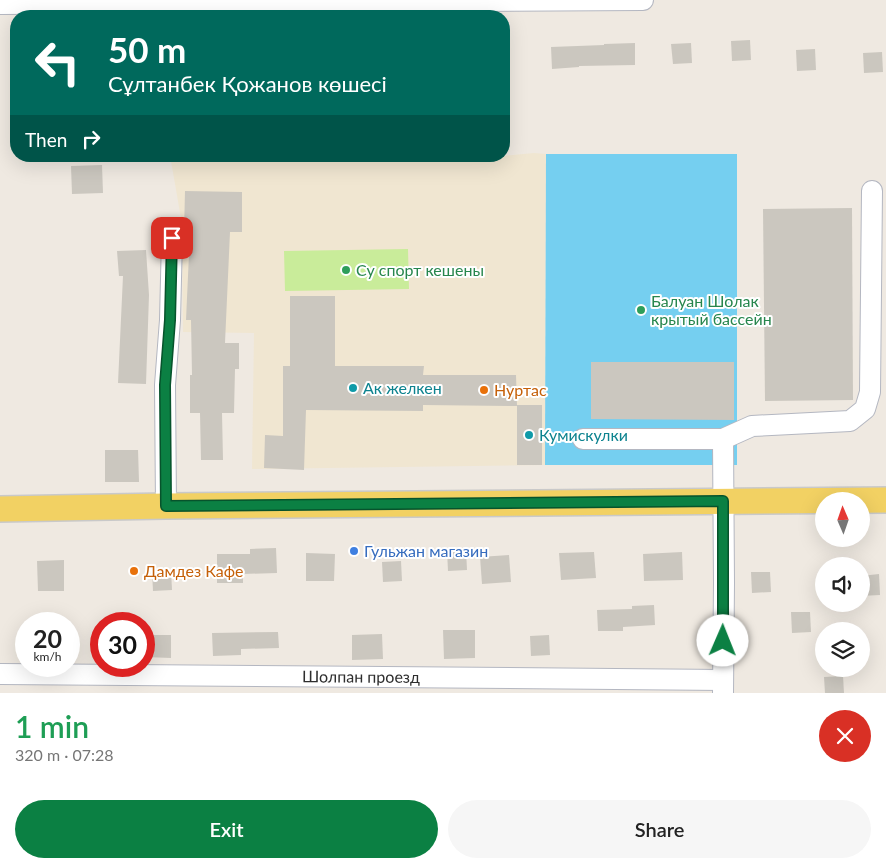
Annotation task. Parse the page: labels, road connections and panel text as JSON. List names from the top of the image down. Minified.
{"streets":{"street":["Шолпан проезд"]},"places":["Су спорт кешены","Балуан Шолак крытый бассейн","Ак желкен","Нуртас","Кумискулки","Гульжан магазин","Дамдез Кафе"],"north":"top","page":{"turn":["50 m","Сұлтанбек Қожанов көшесі"],"then":"Then","speed":"20 km/h","limit":"30","heading":["1 min","320 m · 07:28"],"buttons":["Exit","Share"]}}
